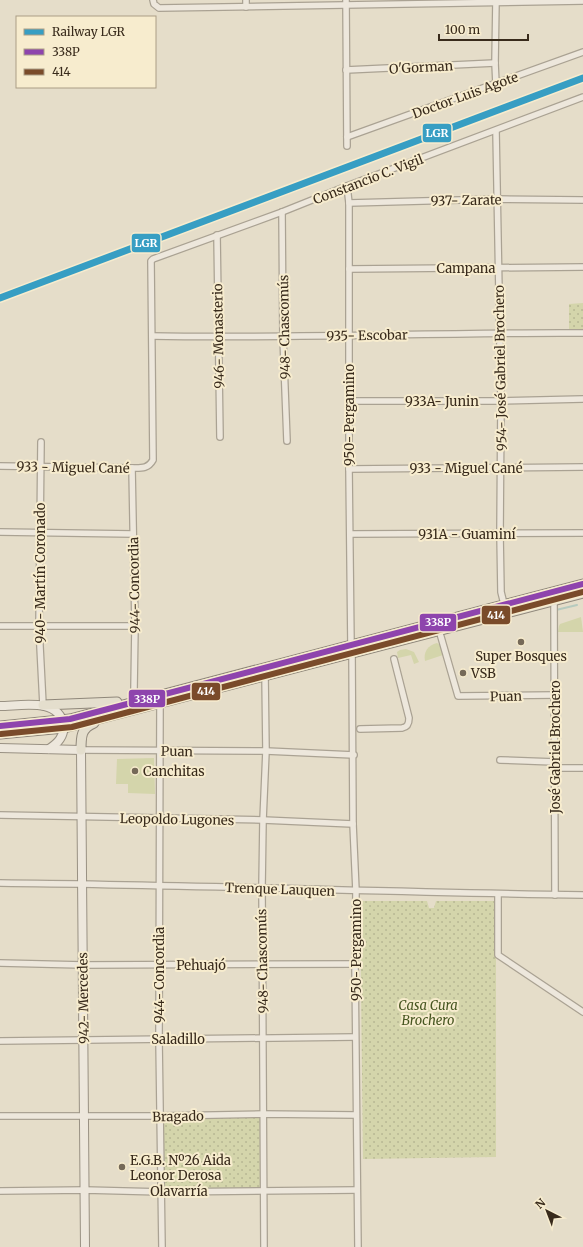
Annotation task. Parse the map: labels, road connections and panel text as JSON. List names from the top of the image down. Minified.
{"streets":{"main road":["Puan","942- Mercedes"],"street":["O'Gorman","Doctor Luis Agote","Constancio C. Vigil","937- Zarate","Campana","948- Chascomús","935- Escobar","946- Monasterio","954- José Gabriel Brochero","933A- Junin","950- Pergamino","933 - Miguel Cané","931A - Guaminí","940- Martín Coronado","944- Concordia","José Gabriel Brochero","Leopoldo Lugones","Trenque Lauquen","Pehuajó","Saladillo","Bragado","Olavarría"]},"crossings":[["Constancio C. Vigil","948- Chascomús"],["Constancio C. Vigil","935- Escobar"],["Constancio C. Vigil","946- Monasterio"],["Constancio C. Vigil","954- José Gabriel Brochero"],["Constancio C. Vigil","950- Pergamino"],["Constancio C. Vigil","933 - Miguel Cané"],["937- Zarate","954- José Gabriel Brochero"],["937- Zarate","950- Pergamino"],["Campana","954- José Gabriel Brochero"],["Campana","950- Pergamino"],["948- Chascomús","935- Escobar"],["948- Chascomús","Puan"],["948- Chascomús","Leopoldo Lugones"],["948- Chascomús","Trenque Lauquen"],["948- Chascomús","Pehuajó"],["948- Chascomús","Saladillo"],["948- Chascomús","Bragado"],["948- Chascomús","Olavarría"],["935- Escobar","946- Monasterio"],["935- Escobar","954- José Gabriel Brochero"],["935- Escobar","950- Pergamino"],["935- Escobar","933 - Miguel Cané"],["954- José Gabriel Brochero","933A- Junin"],["954- José Gabriel Brochero","933 - Miguel Cané"],["954- José Gabriel Brochero","931A - Guaminí"],["933A- Junin","950- Pergamino"],["950- Pergamino","933 - Miguel Cané"],["950- Pergamino","931A - Guaminí"],["950- Pergamino","Puan"],["950- Pergamino","Leopoldo Lugones"],["950- Pergamino","Trenque Lauquen"],["950- Pergamino","Pehuajó"],["950- Pergamino","Saladillo"],["950- Pergamino","Bragado"],["950- Pergamino","Olavarría"],["933 - Miguel Cané","940- Martín Coronado"],["933 - Miguel Cané","944- Concordia"],["944- Concordia","Puan"],["944- Concordia","Leopoldo Lugones"],["944- Concordia","Trenque Lauquen"],["944- Concordia","Pehuajó"],["944- Concordia","Saladillo"],["944- Concordia","Bragado"],["944- Concordia","Olavarría"],["Puan","José Gabriel Brochero"],["Puan","942- Mercedes"],["José Gabriel Brochero","Trenque Lauquen"],["Leopoldo Lugones","942- Mercedes"],["Trenque Lauquen","942- Mercedes"],["Pehuajó","942- Mercedes"],["942- Mercedes","Saladillo"],["942- Mercedes","Bragado"],["942- Mercedes","Olavarría"]],"parks":["Casa Cura Brochero"],"places":["Super Bosques","VSB","Canchitas","E.G.B. Nº26 Aida Leonor Derosa"],"lines":["rail line LGR","transit line 338P","transit line 414"],"legend":["Railway LGR","338P","414"],"scale_bar":"100 m","north":"top left"}
